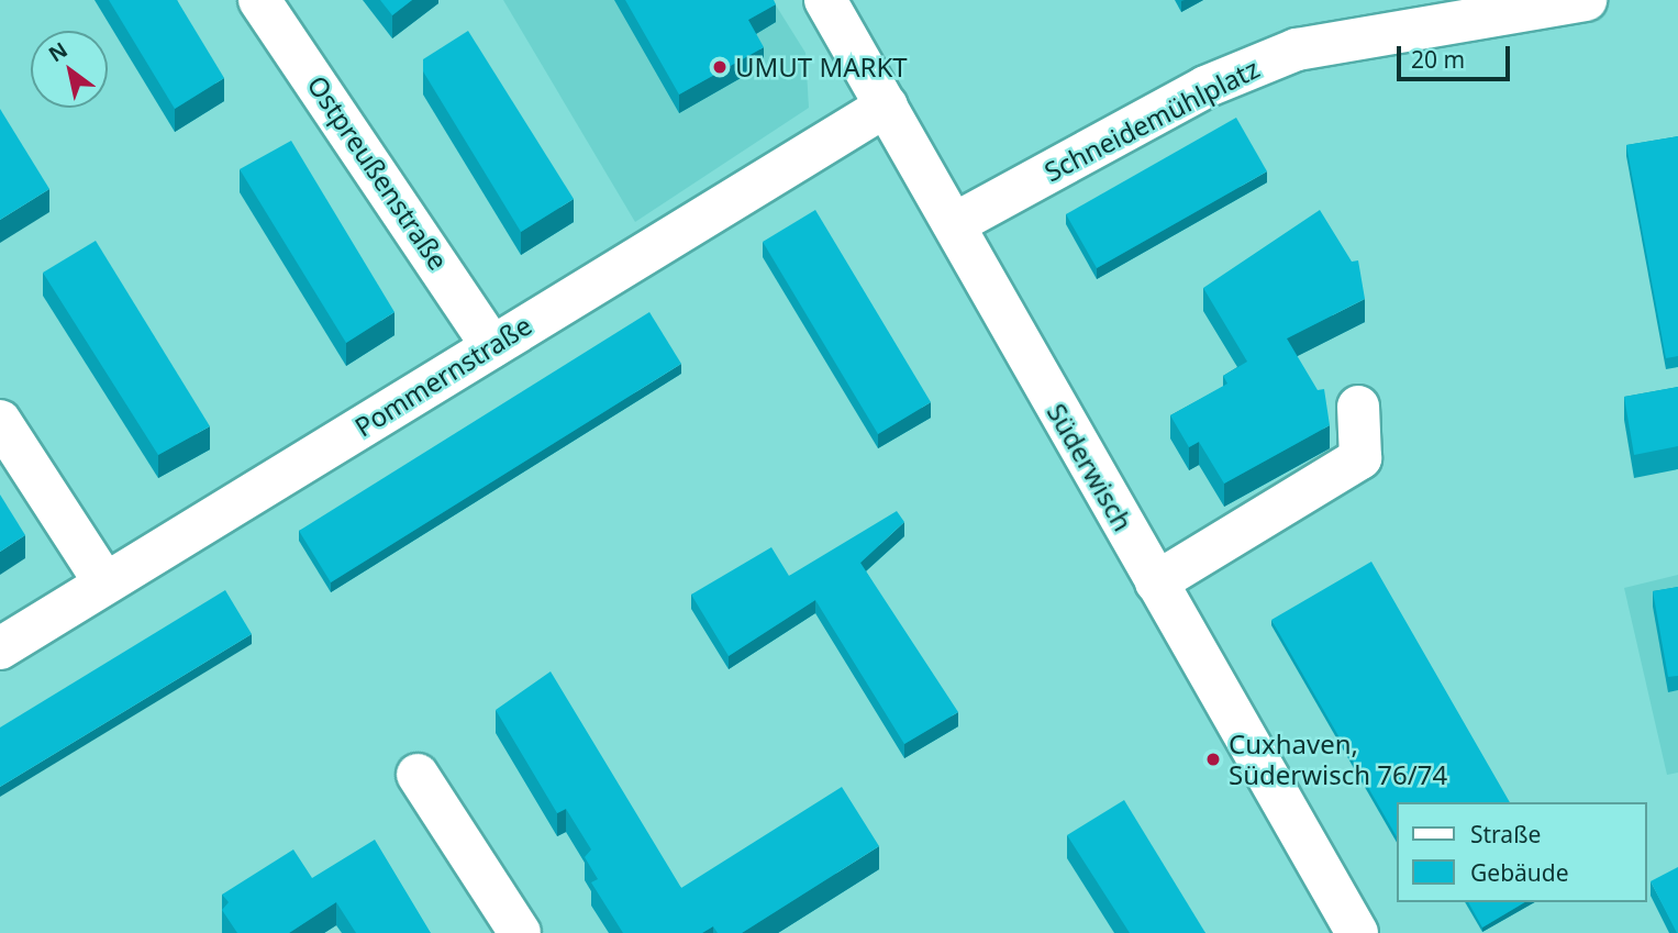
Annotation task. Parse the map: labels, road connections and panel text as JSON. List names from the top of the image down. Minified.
{"streets":{"street":["Schneidemühlplatz","Ostpreußenstraße","Pommernstraße","Süderwisch"]},"crossings":[["Schneidemühlplatz","Süderwisch"],["Ostpreußenstraße","Pommernstraße"],["Pommernstraße","Süderwisch"]],"places":["UMUT MARKT","Cuxhaven, Süderwisch 76/74"],"legend":["Straße","Gebäude"],"scale_bar":"20 m","north":"top left"}
